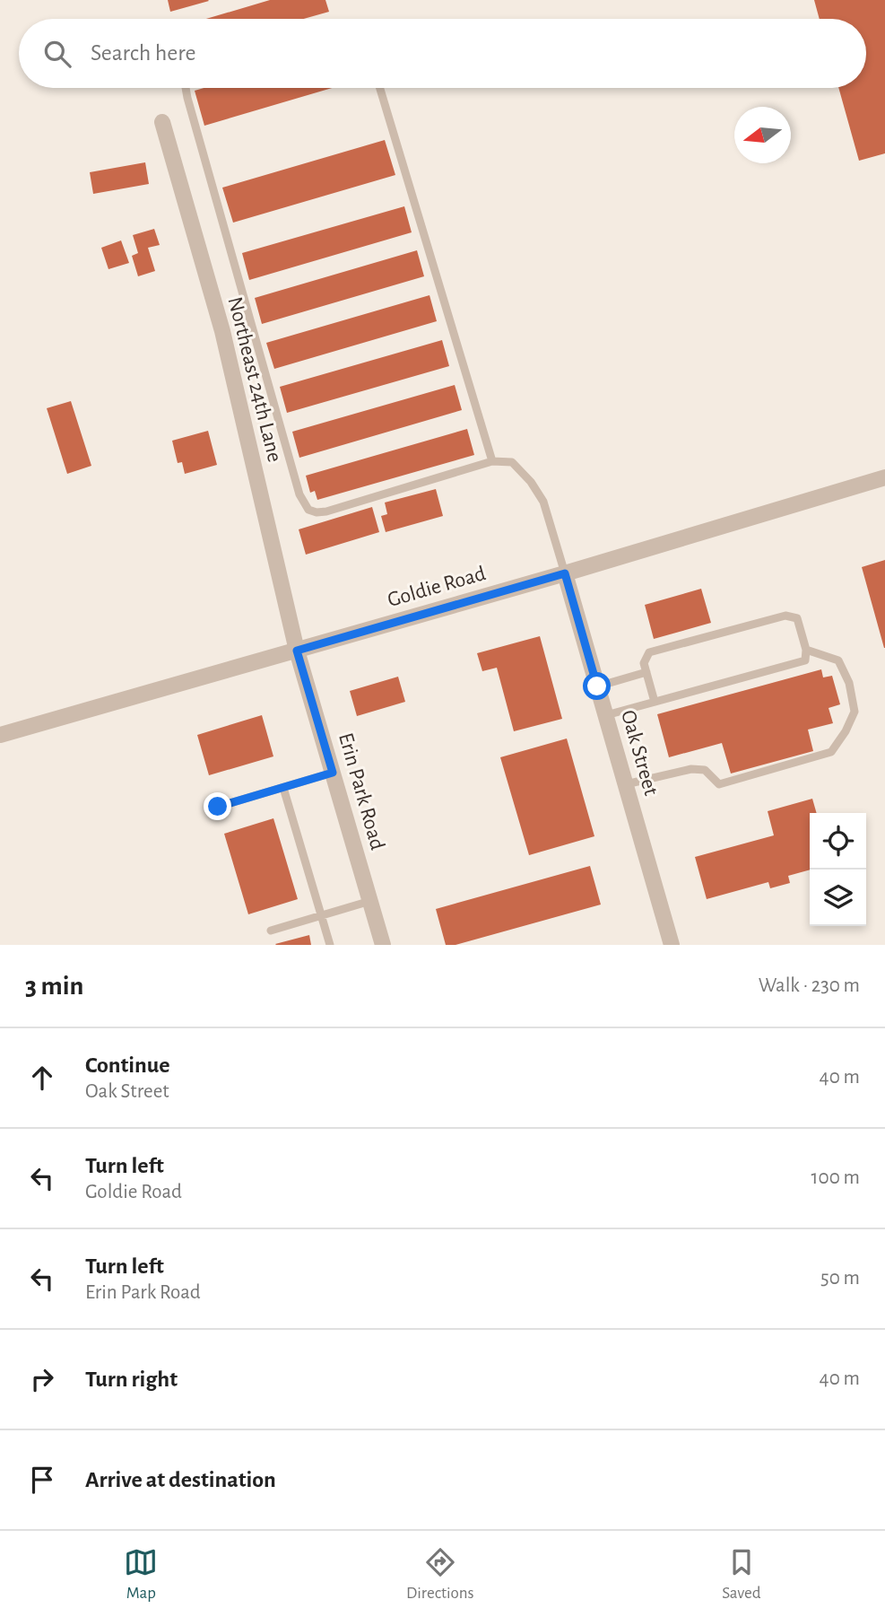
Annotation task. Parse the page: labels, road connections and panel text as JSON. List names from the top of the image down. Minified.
{"streets":{"street":["Northeast 24th Lane","Goldie Road","Oak Street","Erin Park Road"]},"crossings":[["Northeast 24th Lane","Goldie Road"],["Northeast 24th Lane","Erin Park Road"],["Goldie Road","Oak Street"],["Goldie Road","Erin Park Road"]],"north":"left","page":{"search":"Search here","heading":["3 min","Walk · 230 m"],"list":[["Continue","Oak Street","40 m"],["Turn left","Goldie Road","100 m"],["Turn left","Erin Park Road","50 m"],["Turn right","40 m"],"Arrive at destination"],"nav":["Map","Directions","Saved"]}}
